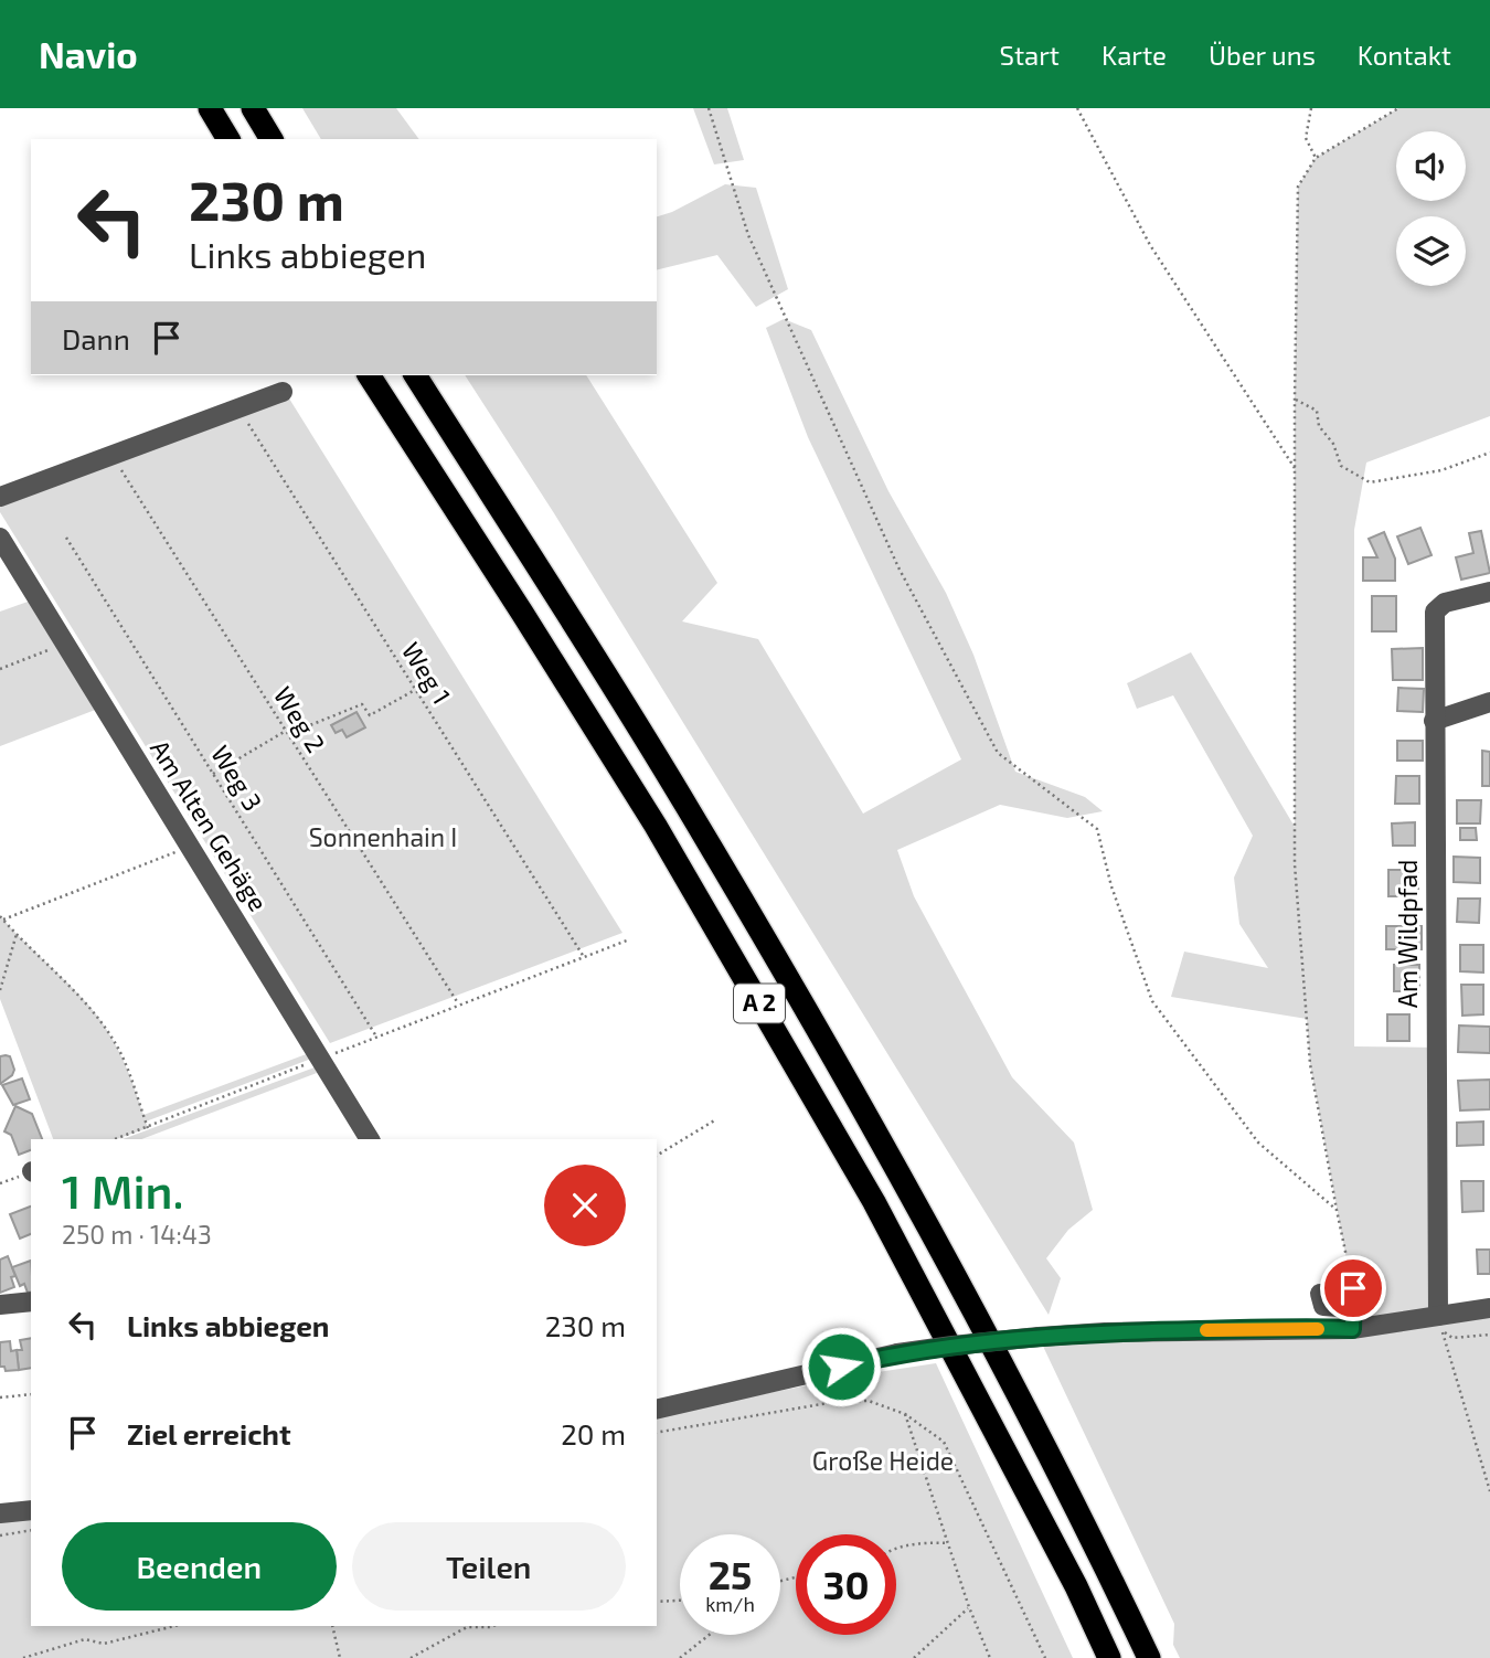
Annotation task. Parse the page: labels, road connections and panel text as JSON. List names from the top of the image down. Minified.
{"streets":{"highway":["A 2"],"street":["Am Alten Gehäge","Am Wildpfad"],"path":["Weg 1","Weg 2","Weg 3"]},"parks":["Sonnenhain I","Große Heide"],"page":{"header":"Navio","nav":["Start","Karte","Über uns","Kontakt"],"turn":["230 m","Links abbiegen"],"then":"Dann","heading":["1 Min.","250 m · 14:43"],"list":[{"name":"Links abbiegen","value":"230 m"},{"name":"Ziel erreicht","value":"20 m"}],"buttons":["Beenden","Teilen"],"speed":"25 km/h","limit":"30"}}
